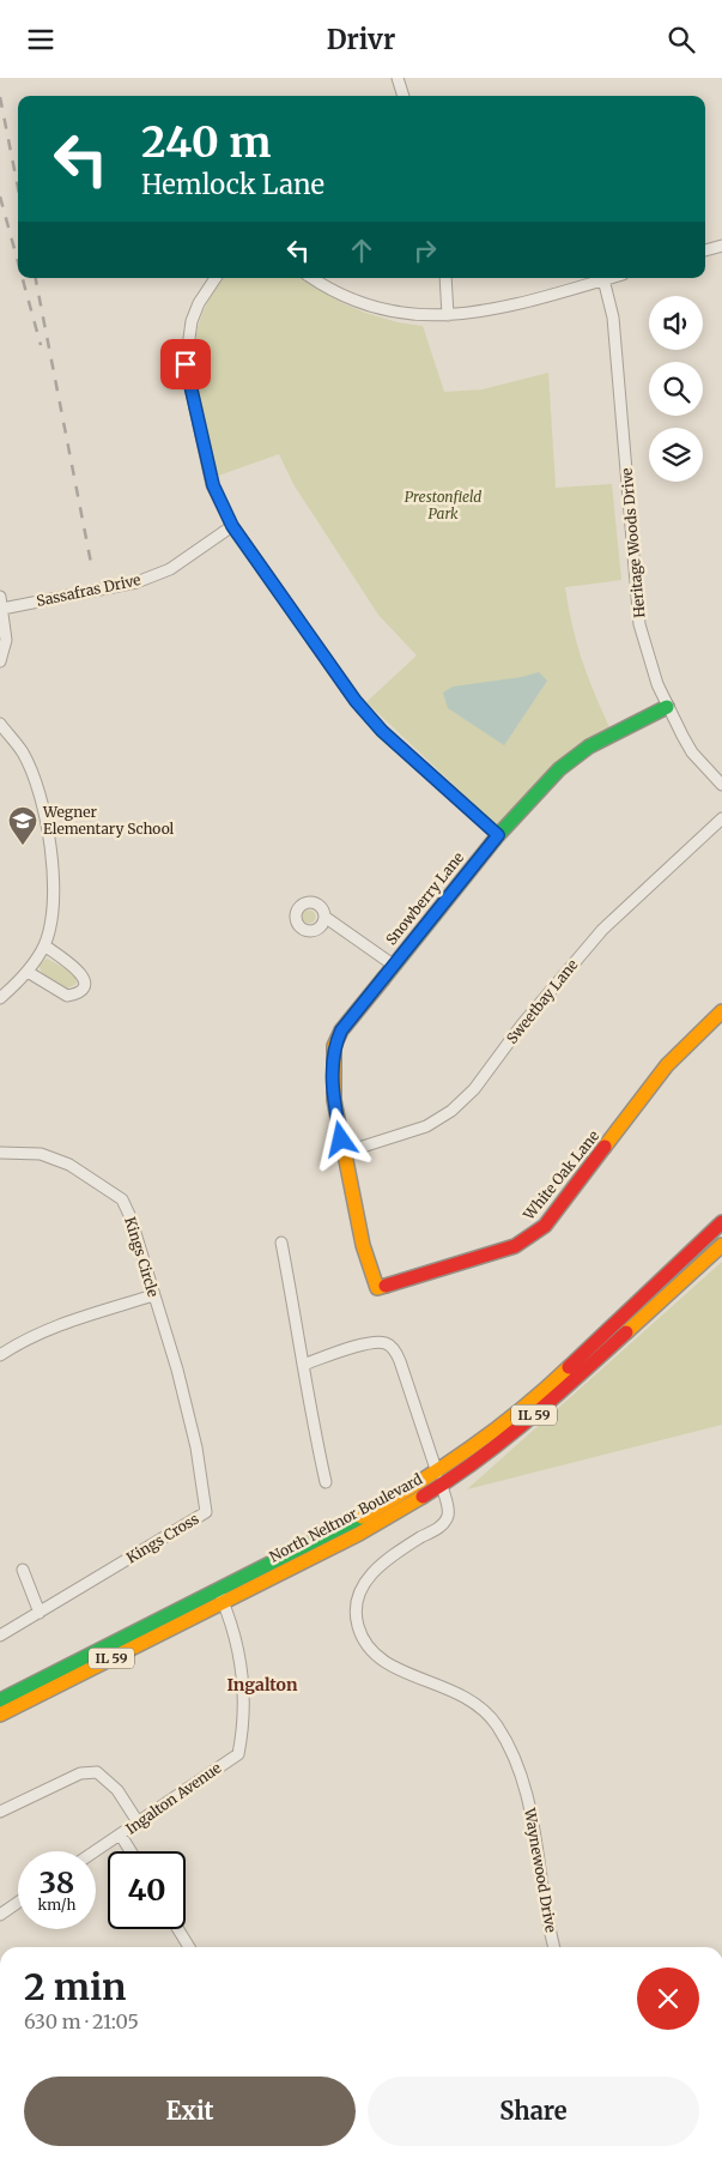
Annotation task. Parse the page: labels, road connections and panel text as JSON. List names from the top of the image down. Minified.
{"streets":{"main road":["Snowberry Lane","White Oak Lane","IL 59","North Neltnor Boulevard"],"street":["Heritage Woods Drive","Sassafras Drive","Sweetbay Lane","Kings Circle","Kings Cross","Ingalton Avenue","Waynewood Drive"]},"crossings":[["Heritage Woods Drive","Snowberry Lane"],["Snowberry Lane","Sweetbay Lane"],["Snowberry Lane","White Oak Lane"],["Kings Circle","Kings Cross"],["North Neltnor Boulevard","Ingalton Avenue"],["North Neltnor Boulevard","Waynewood Drive"]],"districts":["Ingalton"],"parks":["Prestonfield Park"],"places":{"school or university":["Wegner Elementary School"]},"page":{"header":"Drivr","turn":["240 m","Hemlock Lane"],"speed":"38 km/h","limit":"40","heading":["2 min","630 m · 21:05"],"buttons":["Exit","Share"]}}
